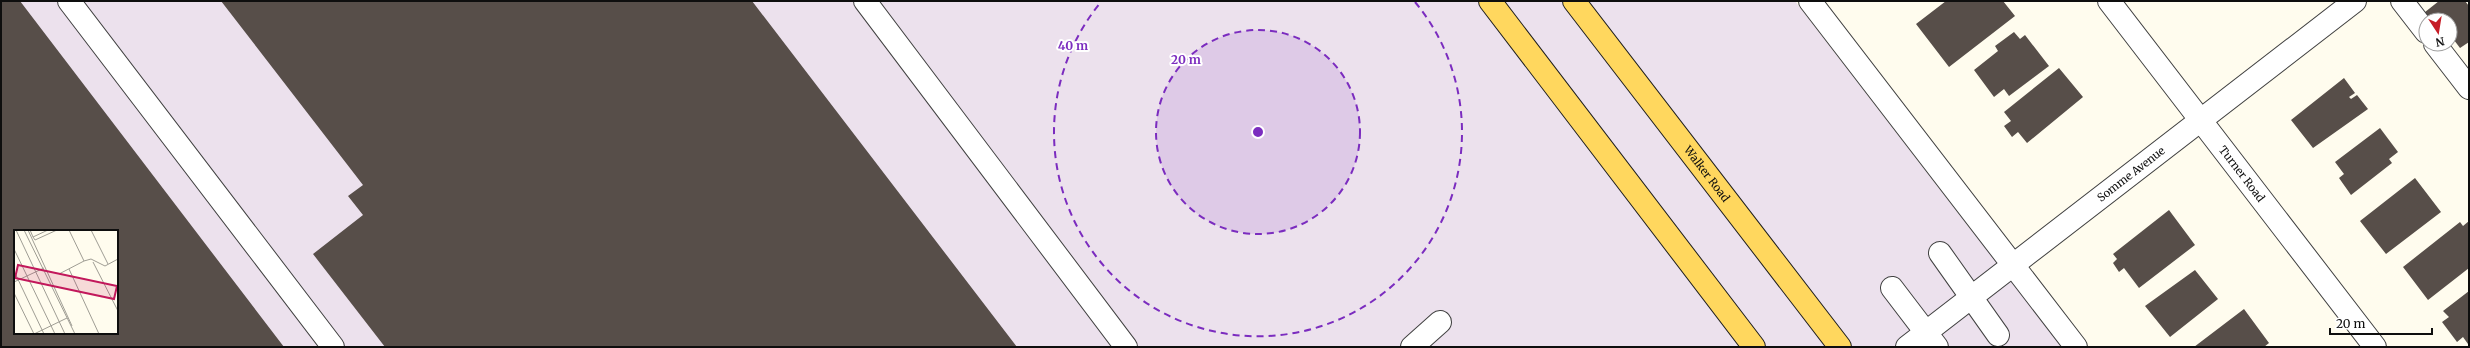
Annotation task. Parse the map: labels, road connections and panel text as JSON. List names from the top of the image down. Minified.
{"streets":{"main road":["Walker Road"],"street":["Somme Avenue","Turner Road"]},"crossings":[["Somme Avenue","Turner Road"]],"scale_bar":"20 m","north":"bottom","rings":["40 m","20 m"]}
